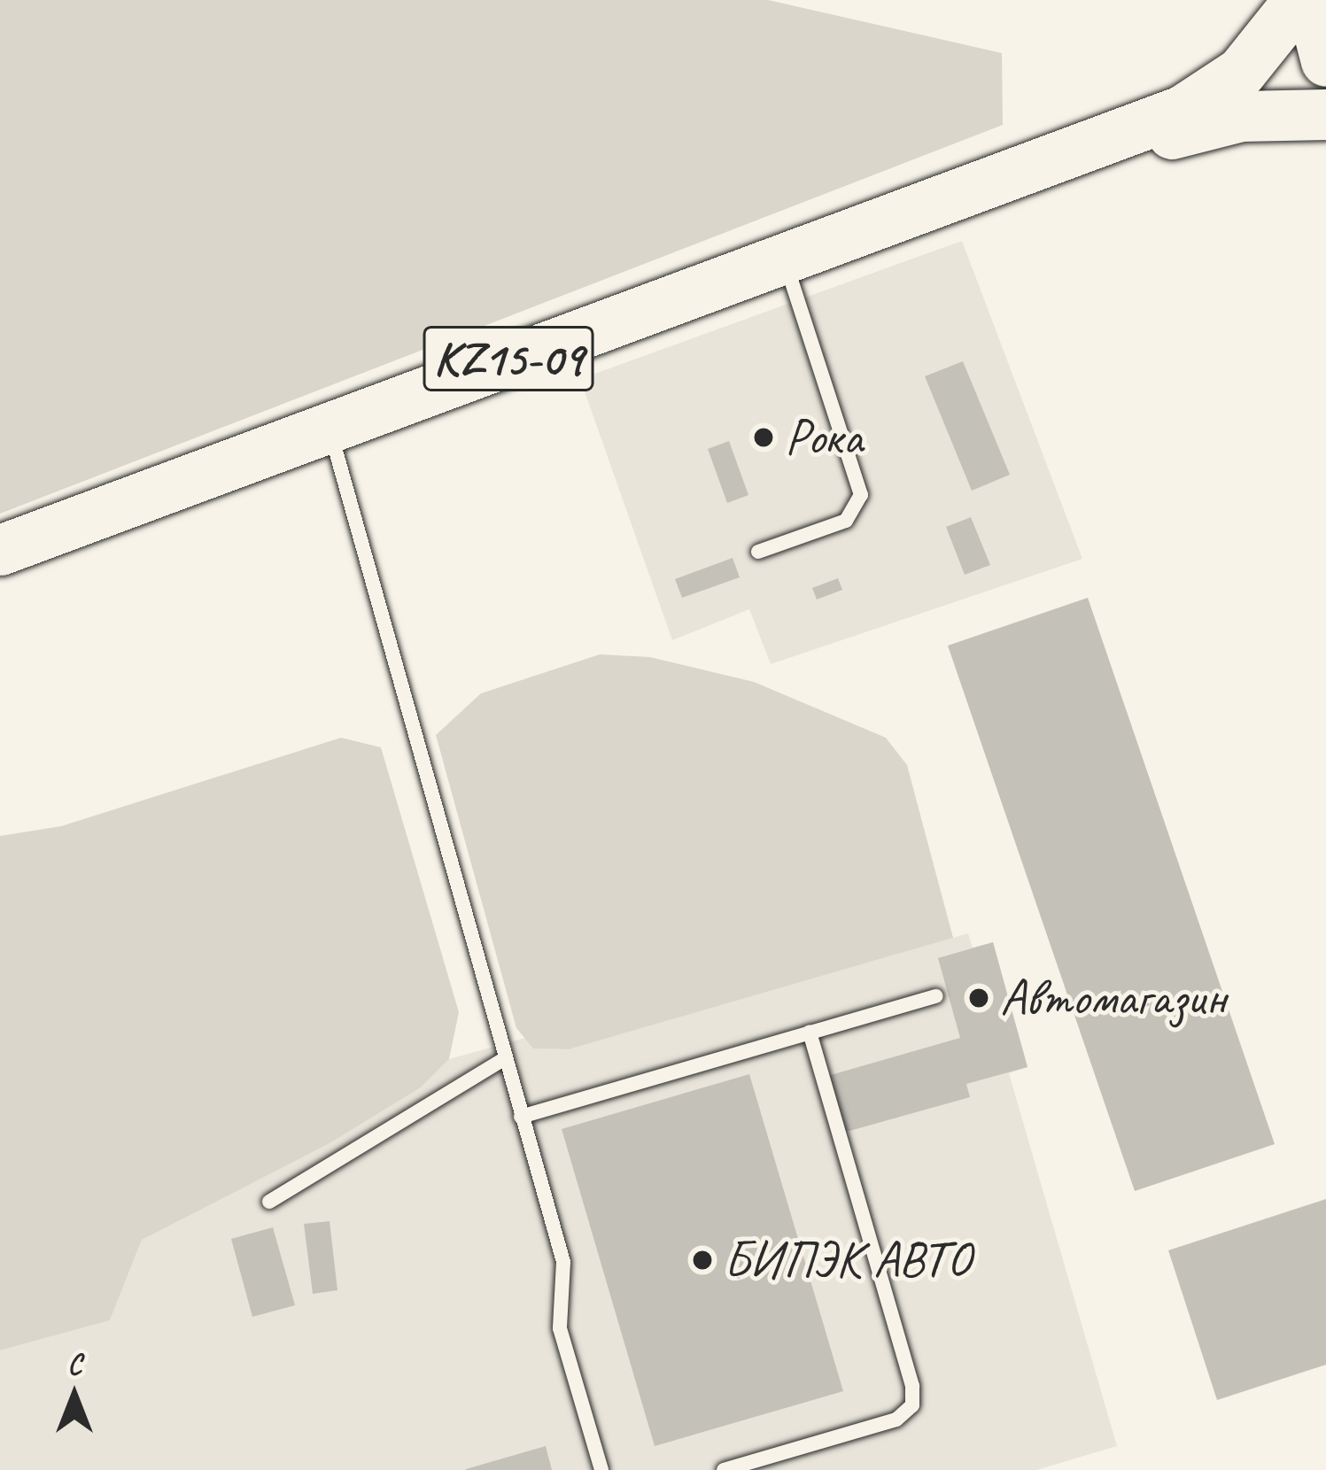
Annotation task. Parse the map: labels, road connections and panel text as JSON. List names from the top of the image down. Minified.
{"streets":{"highway":["KZ15-09"]},"places":["Рока","Автомагазин","БИПЭК АВТО"],"north":"top"}
